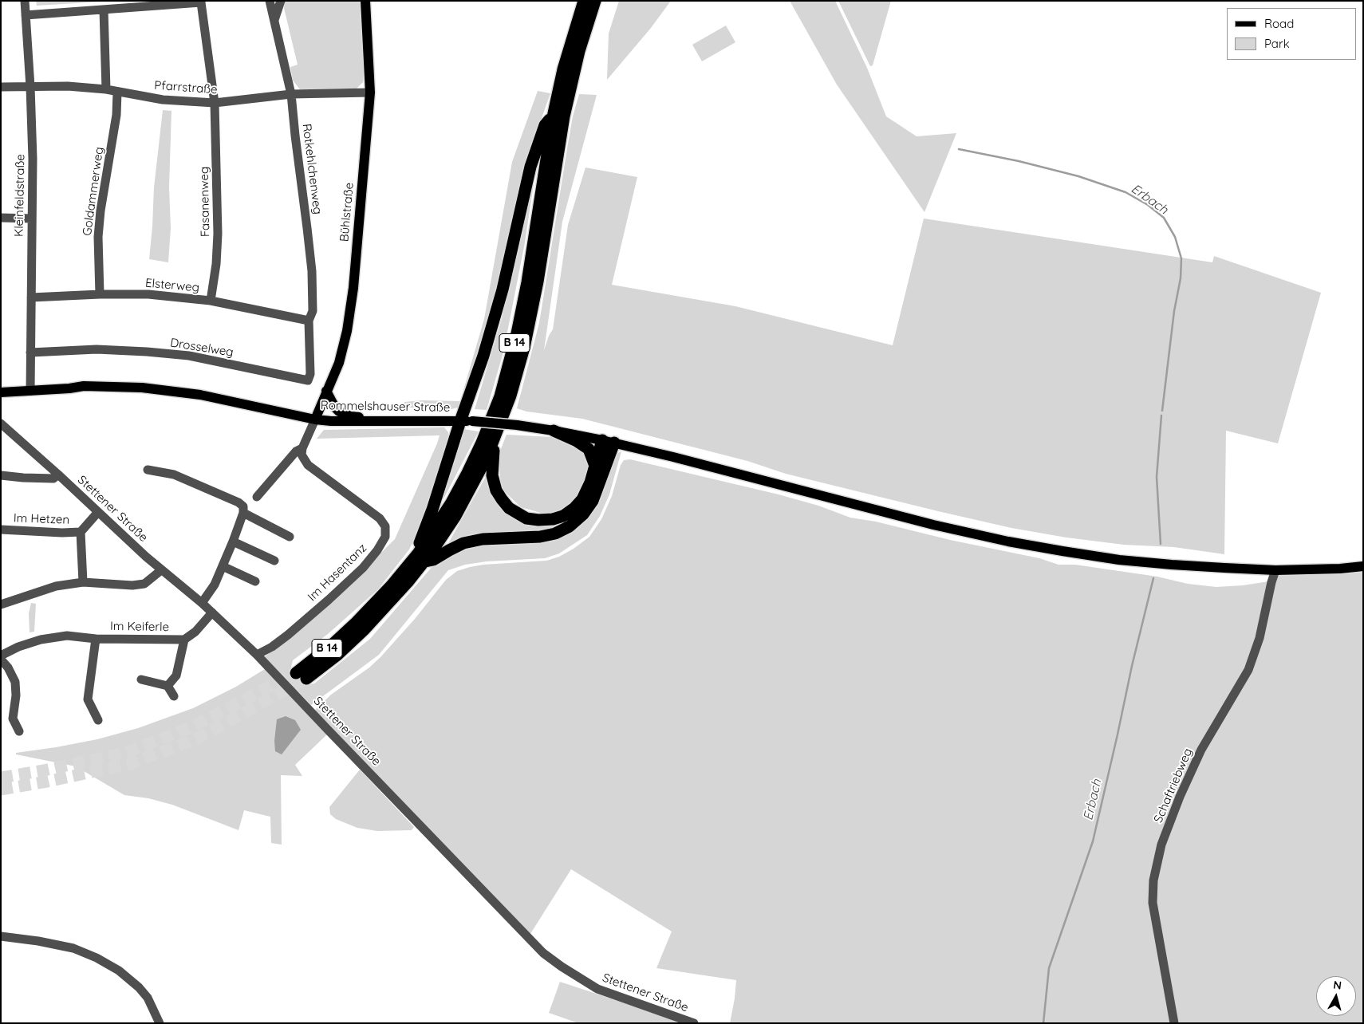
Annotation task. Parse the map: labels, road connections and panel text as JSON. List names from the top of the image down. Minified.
{"streets":{"highway":["B 14"],"main road":["Bühlstraße","Rommelshauser Straße"],"street":["Pfarrstraße","Rotkehlchenweg","Goldammerweg","Kleinfeldstraße","Fasanenweg","Elsterweg","Drosselweg","Stettener Straße","Im Hetzen","Im Hasentanz","Im Keiferle","Schaftriebweg"]},"crossings":[["Pfarrstraße","Rotkehlchenweg"],["Pfarrstraße","Goldammerweg"],["Pfarrstraße","Kleinfeldstraße"],["Pfarrstraße","Fasanenweg"],["Pfarrstraße","Bühlstraße"],["Rotkehlchenweg","Elsterweg"],["Rotkehlchenweg","Drosselweg"],["Goldammerweg","Elsterweg"],["Kleinfeldstraße","Elsterweg"],["Kleinfeldstraße","Drosselweg"],["Kleinfeldstraße","Rommelshauser Straße"],["Fasanenweg","Elsterweg"],["Bühlstraße","Rommelshauser Straße"],["Elsterweg","Drosselweg"],["B 14","Rommelshauser Straße"],["Rommelshauser Straße","Schaftriebweg"],["Stettener Straße","Im Hetzen"],["Stettener Straße","Im Hasentanz"],["Stettener Straße","Im Keiferle"]],"water":["Erbach"],"legend":["Road","Park"],"north":"top"}
